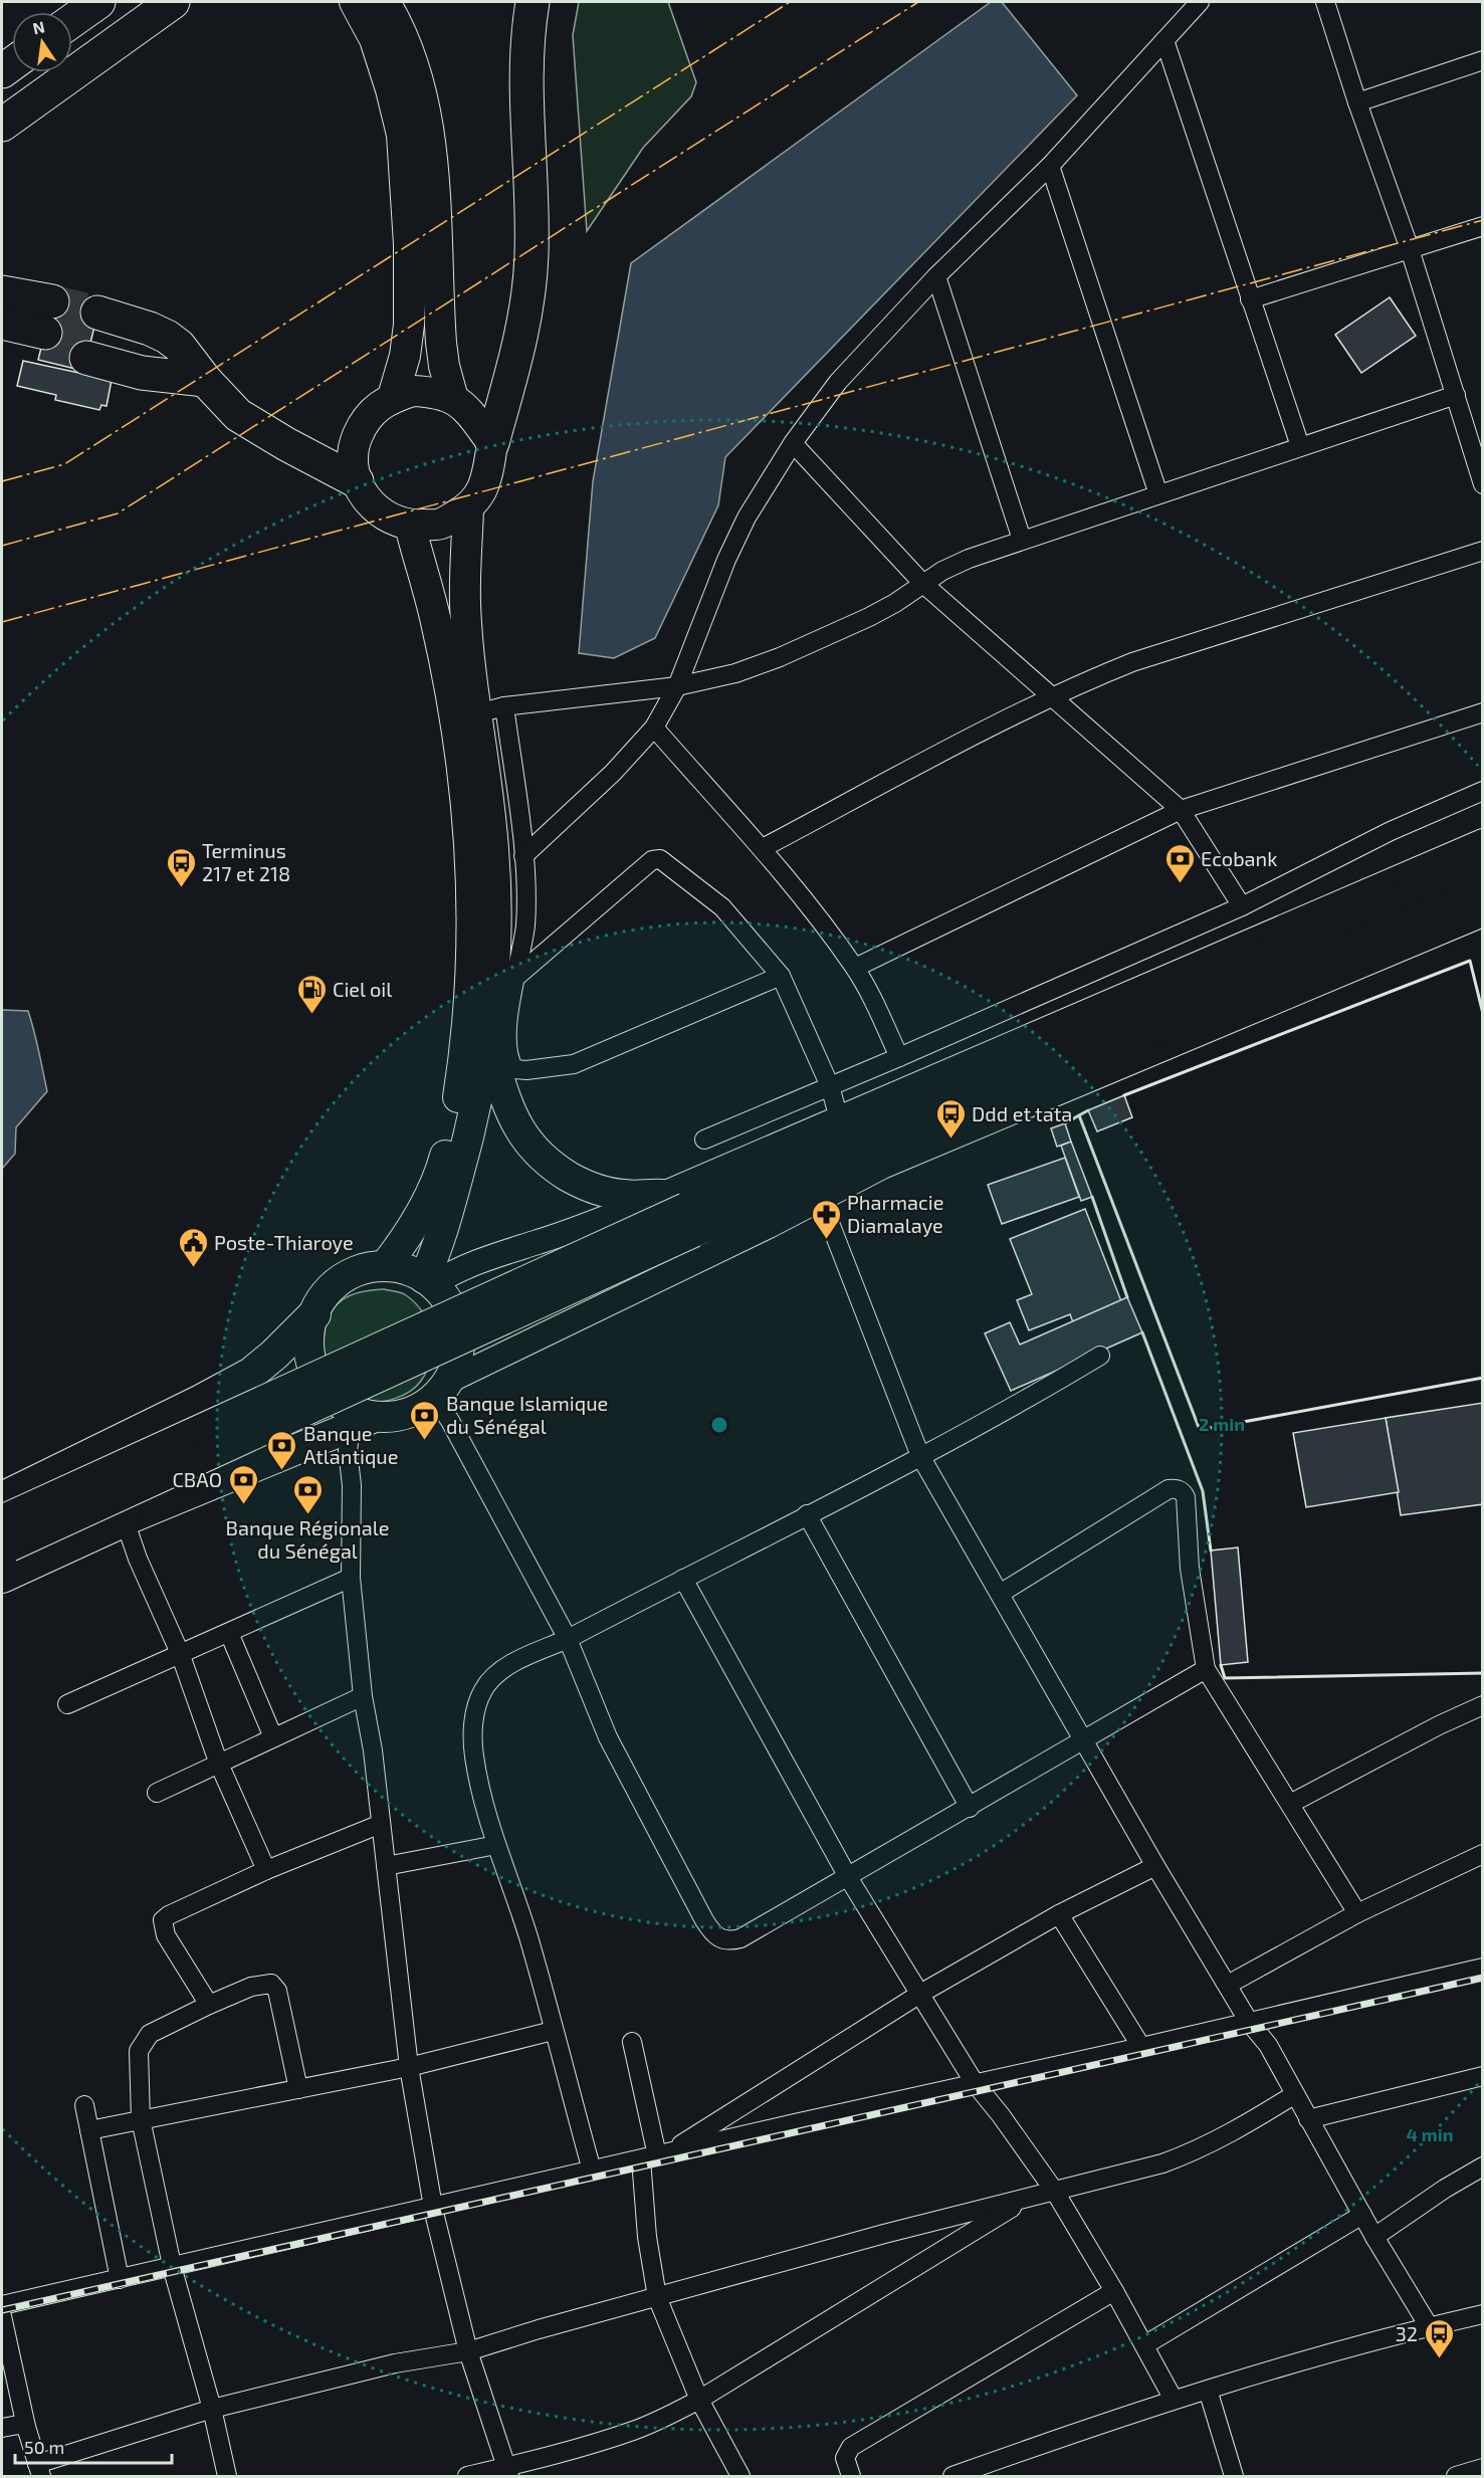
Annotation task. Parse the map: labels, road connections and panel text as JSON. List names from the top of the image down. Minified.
{"places":{"bank":["Ecobank","Banque Islamique du Sénégal","Banque Atlantique","CBAO","Banque Régionale du Sénégal"],"bus stop":["Terminus 217 et 218","Ddd et tata","32"],"fuel station":["Ciel oil"],"pharmacy":["Pharmacie Diamalaye"],"public building":["Poste-Thiaroye"]},"scale_bar":"50 m","north":"top","rings":["2 min","4 min"]}
